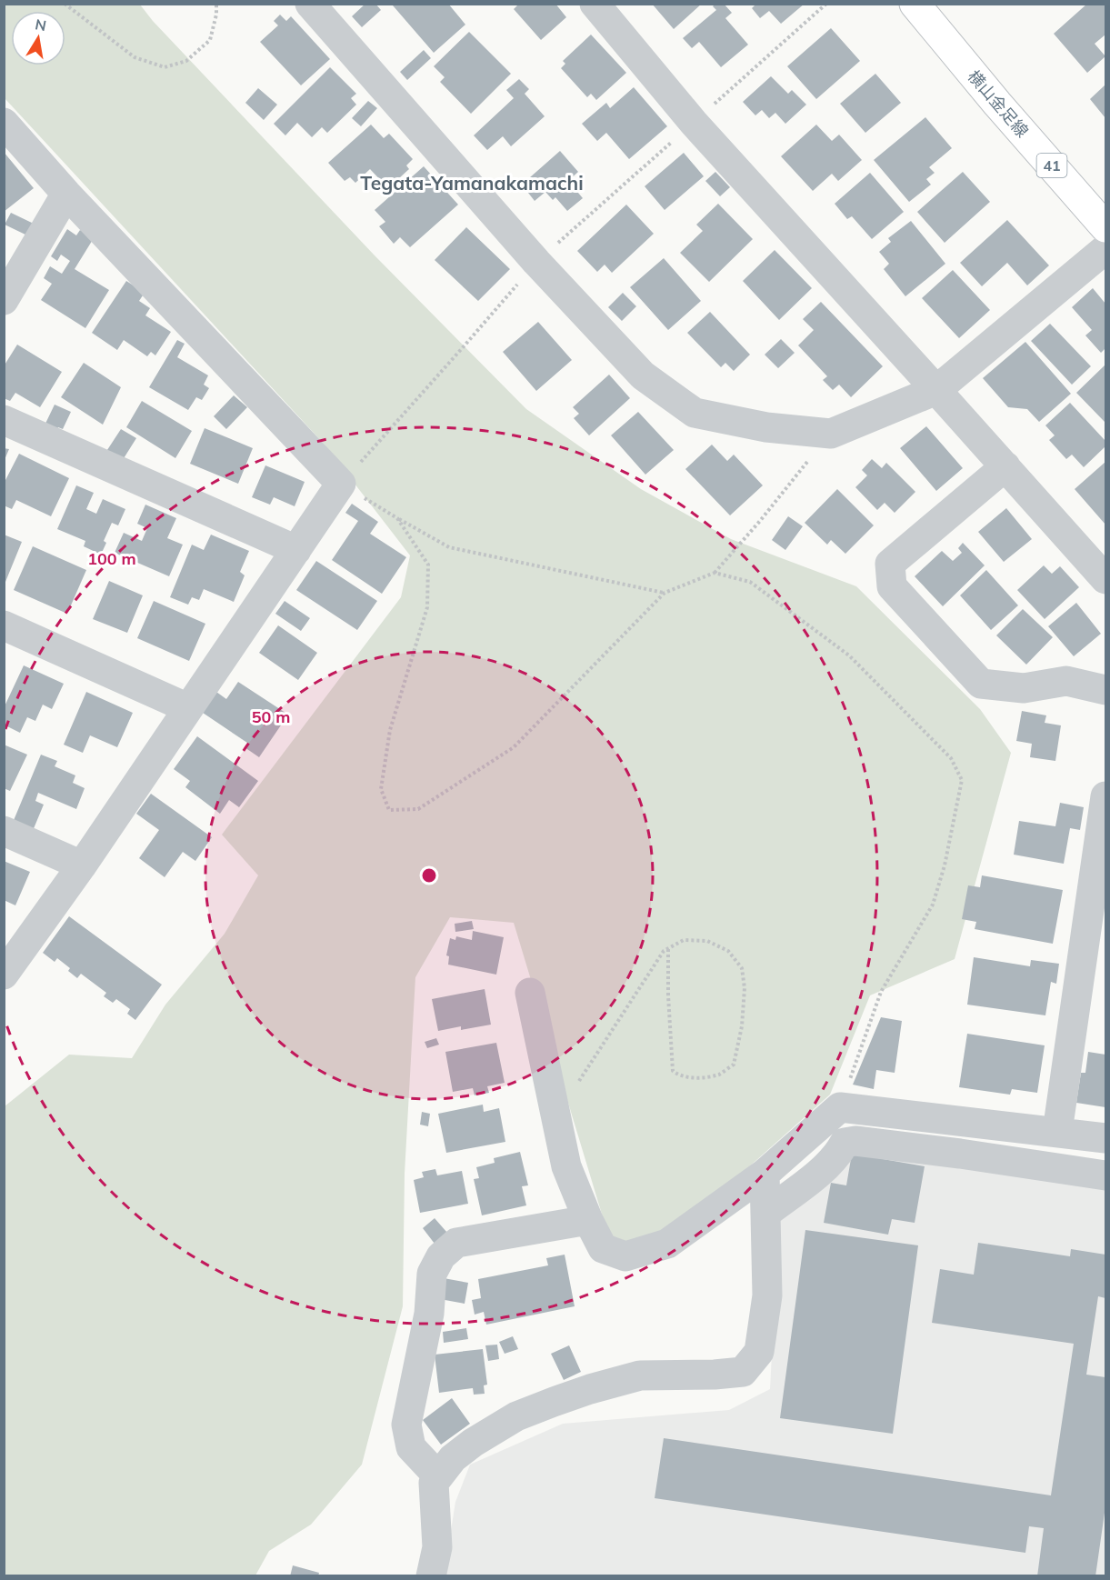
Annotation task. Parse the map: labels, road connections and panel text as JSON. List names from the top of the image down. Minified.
{"streets":{"main road":["横山金足線","41"]},"districts":["Tegata-Yamanakamachi"],"north":"top","rings":["100 m","50 m"]}
